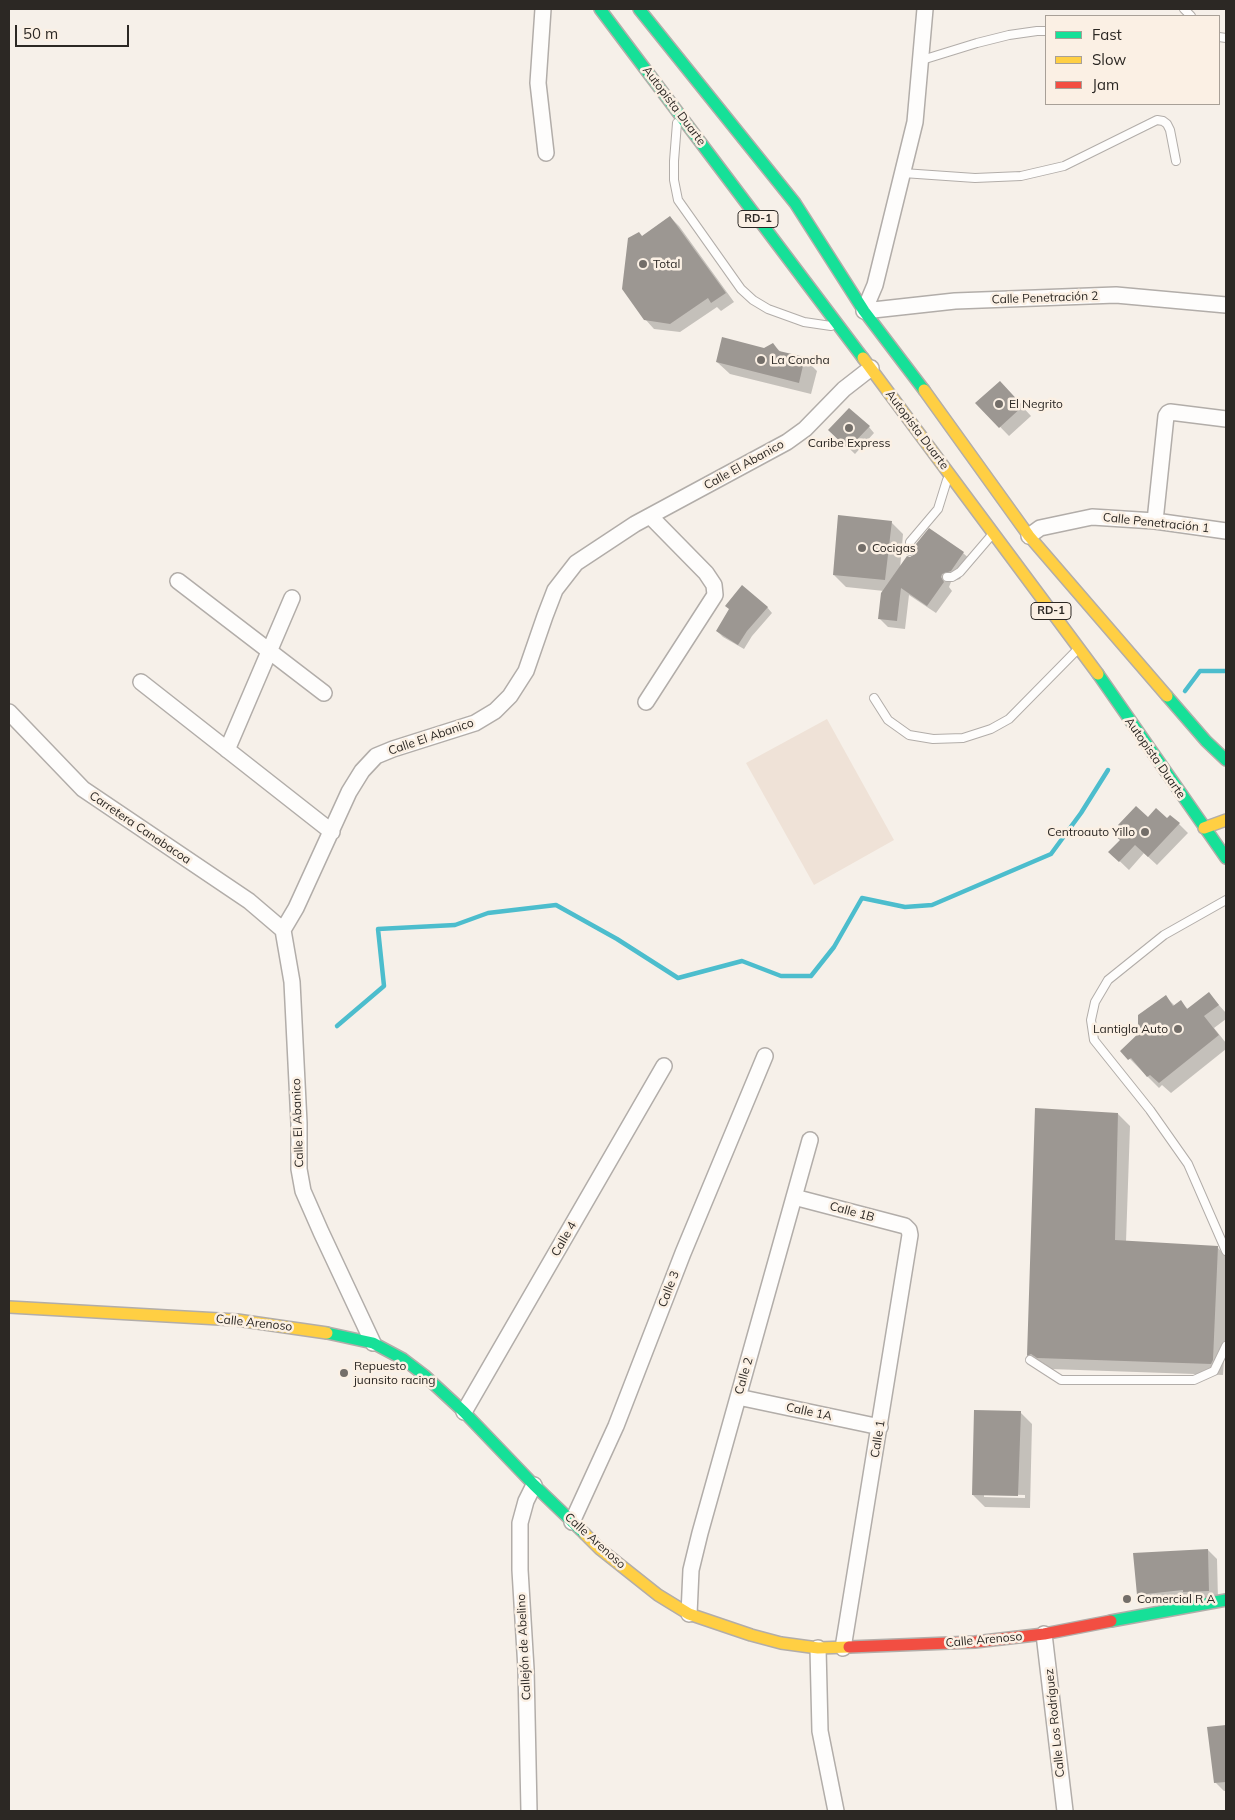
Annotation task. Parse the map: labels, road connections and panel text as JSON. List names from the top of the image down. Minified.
{"streets":{"main road":["Autopista Duarte","RD-1","Calle Arenoso"],"street":["Calle Penetración 2","Calle El Abanico","Calle Penetración 1","Carretera Canabacoa","Calle 1B","Calle 4","Calle 3","Calle 2","Calle 1A","Calle 1","Callejón de Abelino","Calle Los Rodríguez"]},"crossings":[["Autopista Duarte","Calle El Abanico"],["RD-1","Calle Penetración 2"],["RD-1","Calle Penetración 1"],["Calle El Abanico","Carretera Canabacoa"],["Calle El Abanico","Calle Arenoso"],["Calle 1B","Calle 2"],["Calle 1B","Calle 1"],["Calle 4","Calle Arenoso"],["Calle 3","Calle Arenoso"],["Calle Arenoso","Calle 2"],["Calle Arenoso","Calle 1"],["Calle Arenoso","Callejón de Abelino"],["Calle Arenoso","Calle Los Rodríguez"],["Calle 2","Calle 1A"],["Calle 1A","Calle 1"]],"places":["Total","La Concha","El Negrito","Caribe Express","Cocigas","Centroauto Yillo","Lantigla Auto","Repuesto juansito racing","Comercial R A"],"legend":["Fast","Slow","Jam"],"scale_bar":"50 m"}
